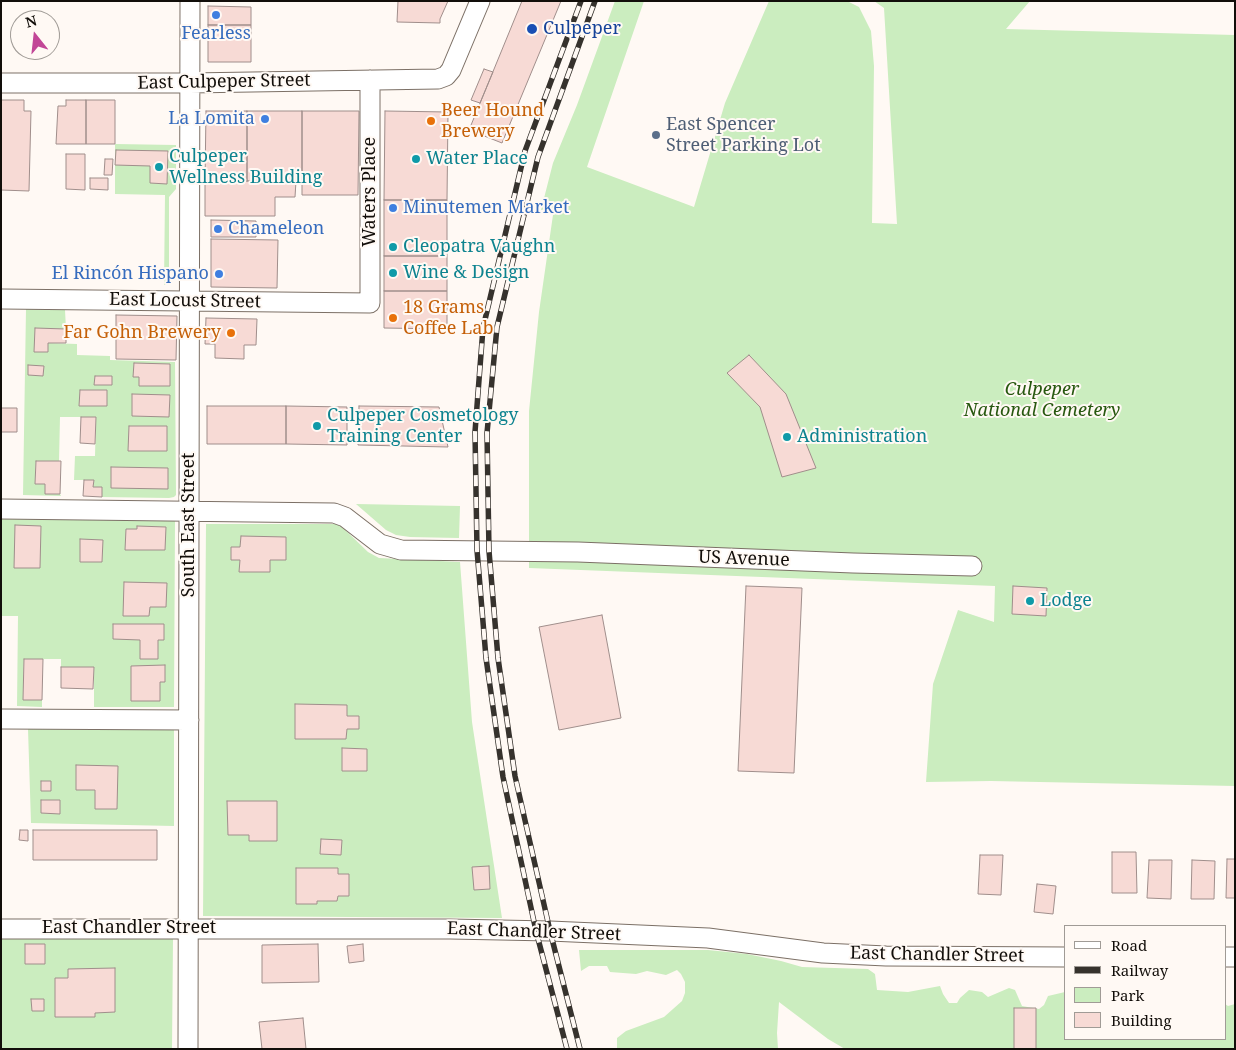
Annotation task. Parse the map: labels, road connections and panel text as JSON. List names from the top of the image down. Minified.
{"streets":{"street":["East Culpeper Street","Waters Place","East Locust Street","South East Street","US Avenue","East Chandler Street"]},"crossings":[["East Culpeper Street","Waters Place"],["East Culpeper Street","South East Street"],["Waters Place","East Locust Street"],["East Locust Street","South East Street"],["South East Street","US Avenue"],["South East Street","East Chandler Street"]],"parks":["Culpeper National Cemetery"],"places":["Fearless","Culpeper","La Lomita","Beer Hound Brewery","East Spencer Street Parking Lot","Water Place","Culpeper Wellness Building","Minutemen Market","Chameleon","Cleopatra Vaughn","Wine & Design","El Rincón Hispano","18 Grams Coffee Lab","Far Gohn Brewery","Culpeper Cosmetology Training Center","Administration","Lodge"],"legend":["Road","Railway","Park","Building"],"north":"top"}
